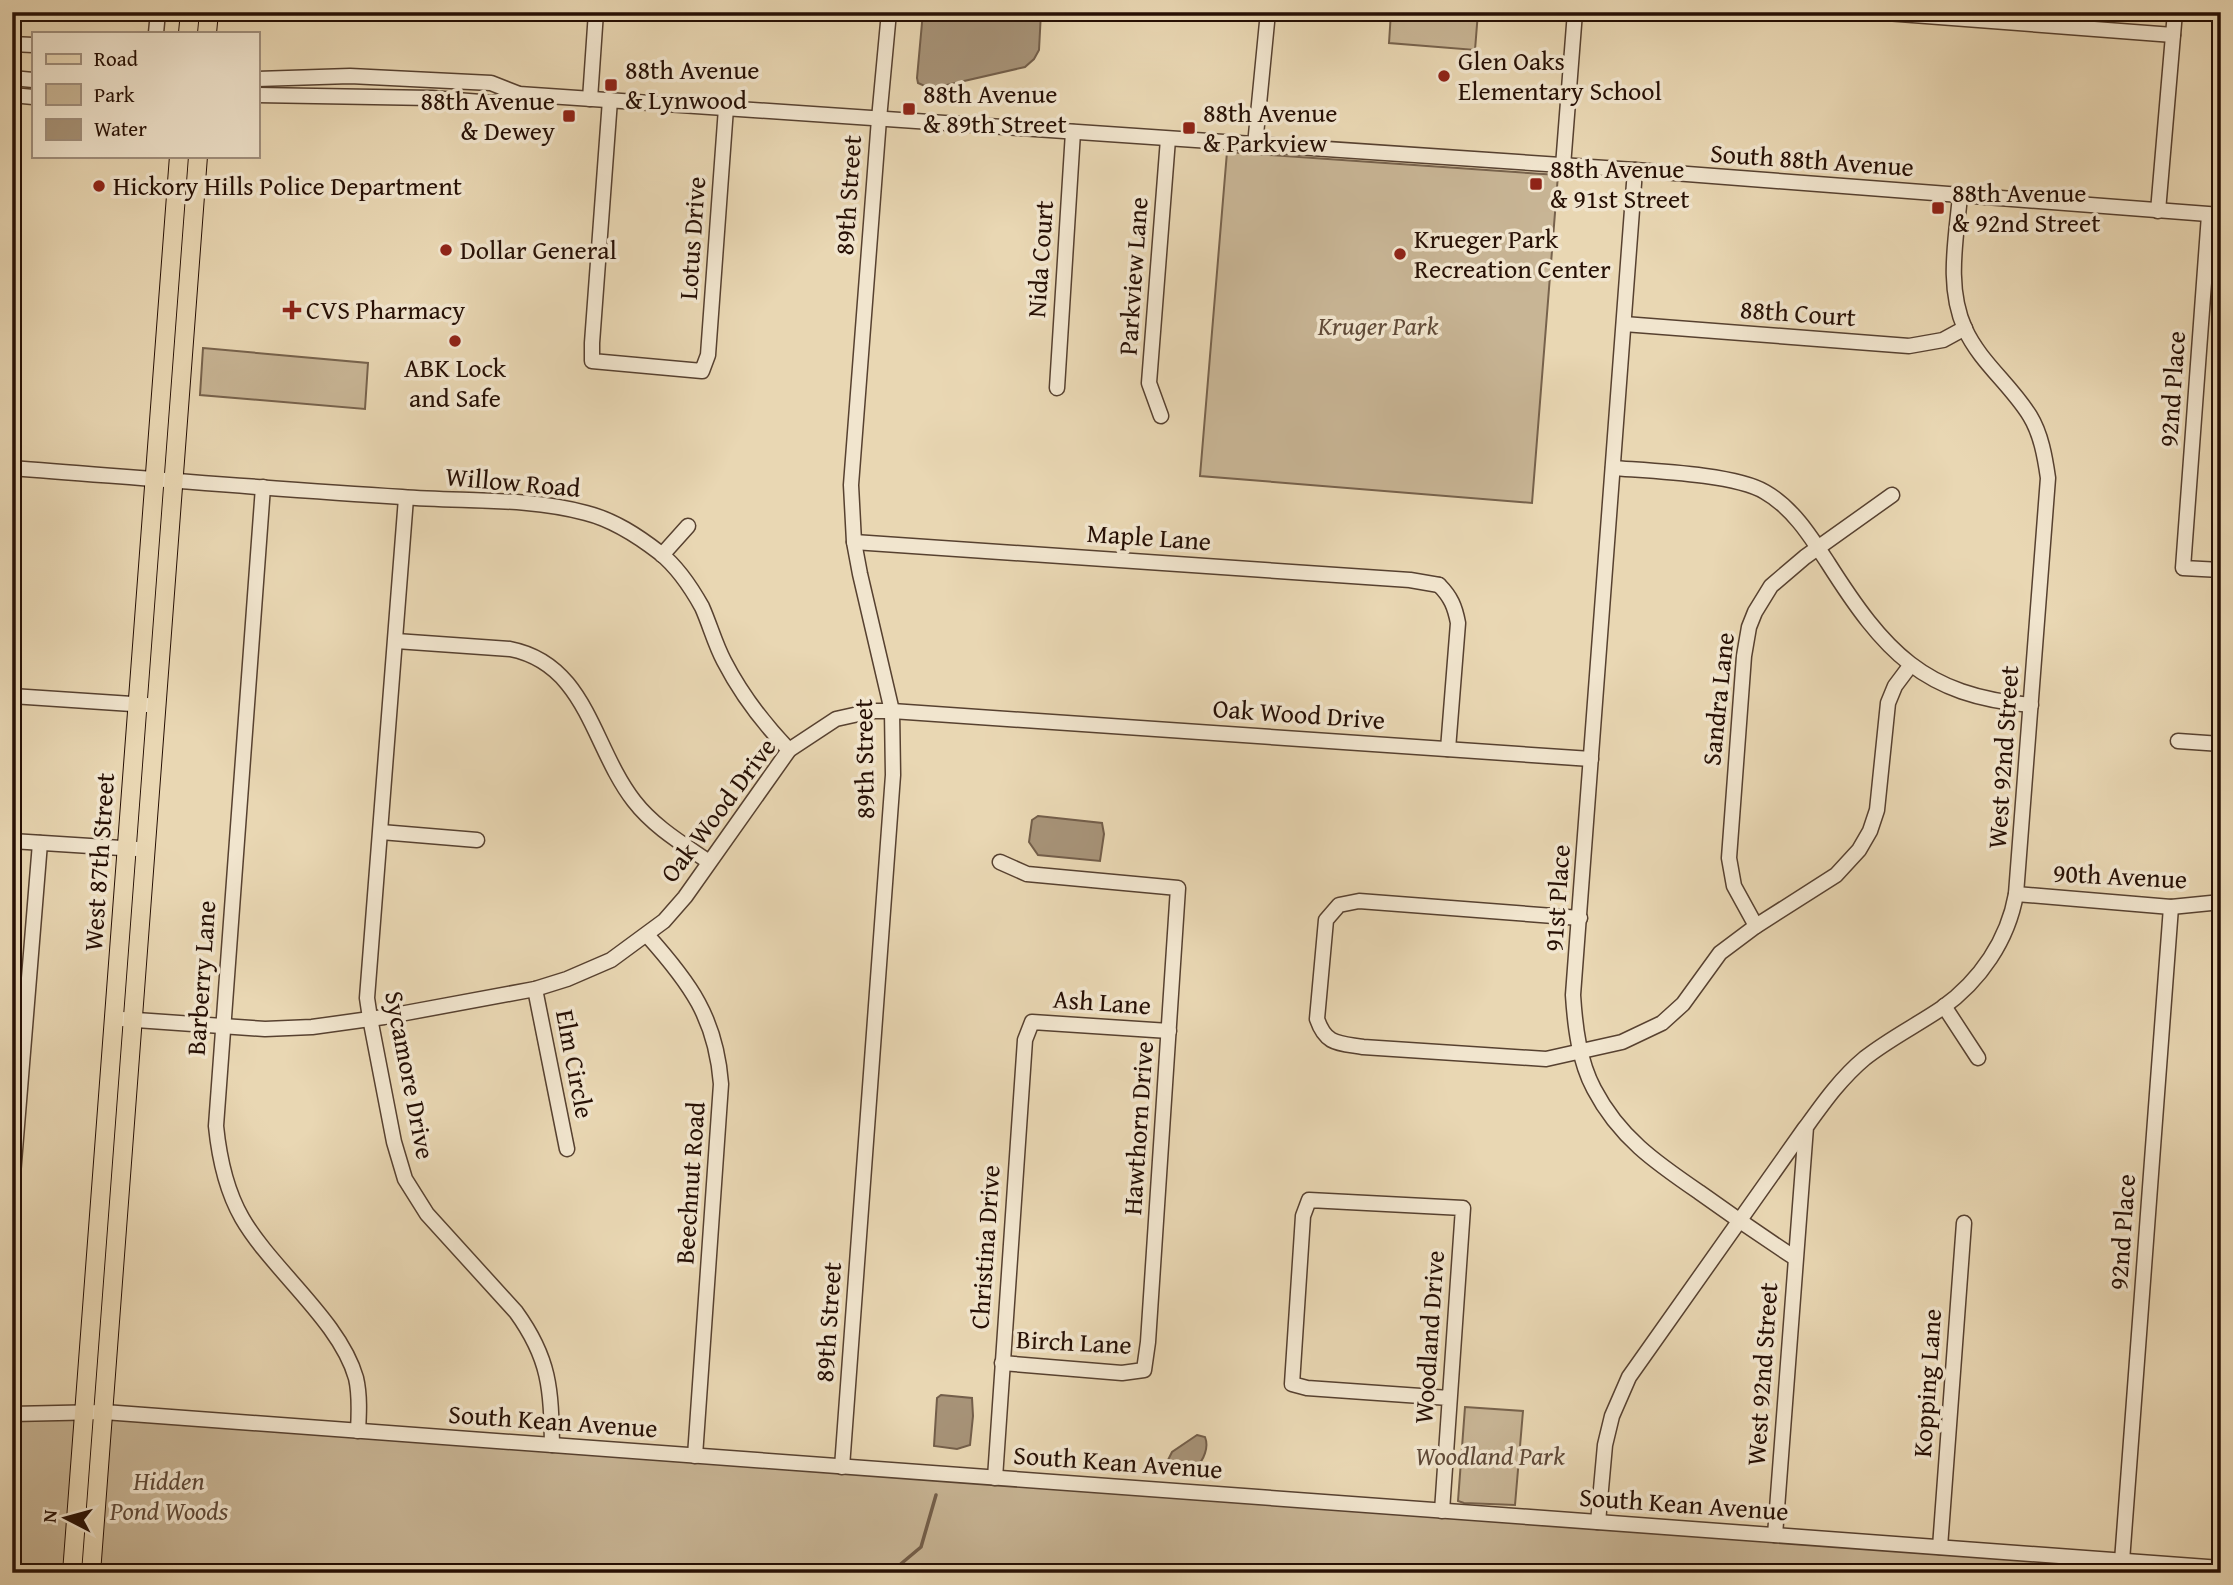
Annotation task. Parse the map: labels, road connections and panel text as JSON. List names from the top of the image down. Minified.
{"streets":{"main road":["West 87th Street"],"street":["South 88th Avenue","89th Street","Lotus Drive","Nida Court","Parkview Lane","88th Court","92nd Place","Willow Road","Maple Lane","Sandra Lane","Oak Wood Drive","West 92nd Street","90th Avenue","91st Place","Barberry Lane","Ash Lane","Elm Circle","Sycamore Drive","Hawthorn Drive","Beechnut Road","Christina Drive","Woodland Drive","Birch Lane","Kopping Lane","South Kean Avenue"]},"crossings":[["South 88th Avenue","89th Street"],["South 88th Avenue","Lotus Drive"],["South 88th Avenue","Nida Court"],["South 88th Avenue","Parkview Lane"],["South 88th Avenue","92nd Place"],["South 88th Avenue","West 92nd Street"],["South 88th Avenue","91st Place"],["89th Street","Maple Lane"],["89th Street","Oak Wood Drive"],["89th Street","South Kean Avenue"],["88th Court","West 92nd Street"],["88th Court","91st Place"],["92nd Place","90th Avenue"],["92nd Place","South Kean Avenue"],["Willow Road","Oak Wood Drive"],["Willow Road","West 87th Street"],["Willow Road","Barberry Lane"],["Willow Road","Sycamore Drive"],["Maple Lane","Oak Wood Drive"],["Oak Wood Drive","West 87th Street"],["Oak Wood Drive","91st Place"],["Oak Wood Drive","Barberry Lane"],["Oak Wood Drive","Elm Circle"],["Oak Wood Drive","Sycamore Drive"],["Oak Wood Drive","Beechnut Road"],["West 92nd Street","90th Avenue"],["West 92nd Street","91st Place"],["West 92nd Street","South Kean Avenue"],["West 87th Street","South Kean Avenue"],["Barberry Lane","South Kean Avenue"],["Ash Lane","Hawthorn Drive"],["Ash Lane","Christina Drive"],["Sycamore Drive","South Kean Avenue"],["Hawthorn Drive","Birch Lane"],["Beechnut Road","South Kean Avenue"],["Christina Drive","Birch Lane"],["Christina Drive","South Kean Avenue"],["Woodland Drive","South Kean Avenue"],["Kopping Lane","South Kean Avenue"]],"parks":["Kruger Park","Woodland Park","Hidden Pond Woods"],"places":{"other":["Glen Oaks Elementary School","Hickory Hills Police Department","Dollar General","Krueger Park Recreation Center","ABK Lock and Safe"],"transit":["88th Avenue & Lynwood","88th Avenue & 89th Street","88th Avenue & Dewey","88th Avenue & Parkview","88th Avenue & 91st Street","88th Avenue & 92nd Street"],"health":["CVS Pharmacy"]},"legend":["Road","Park","Water"],"north":"left"}
